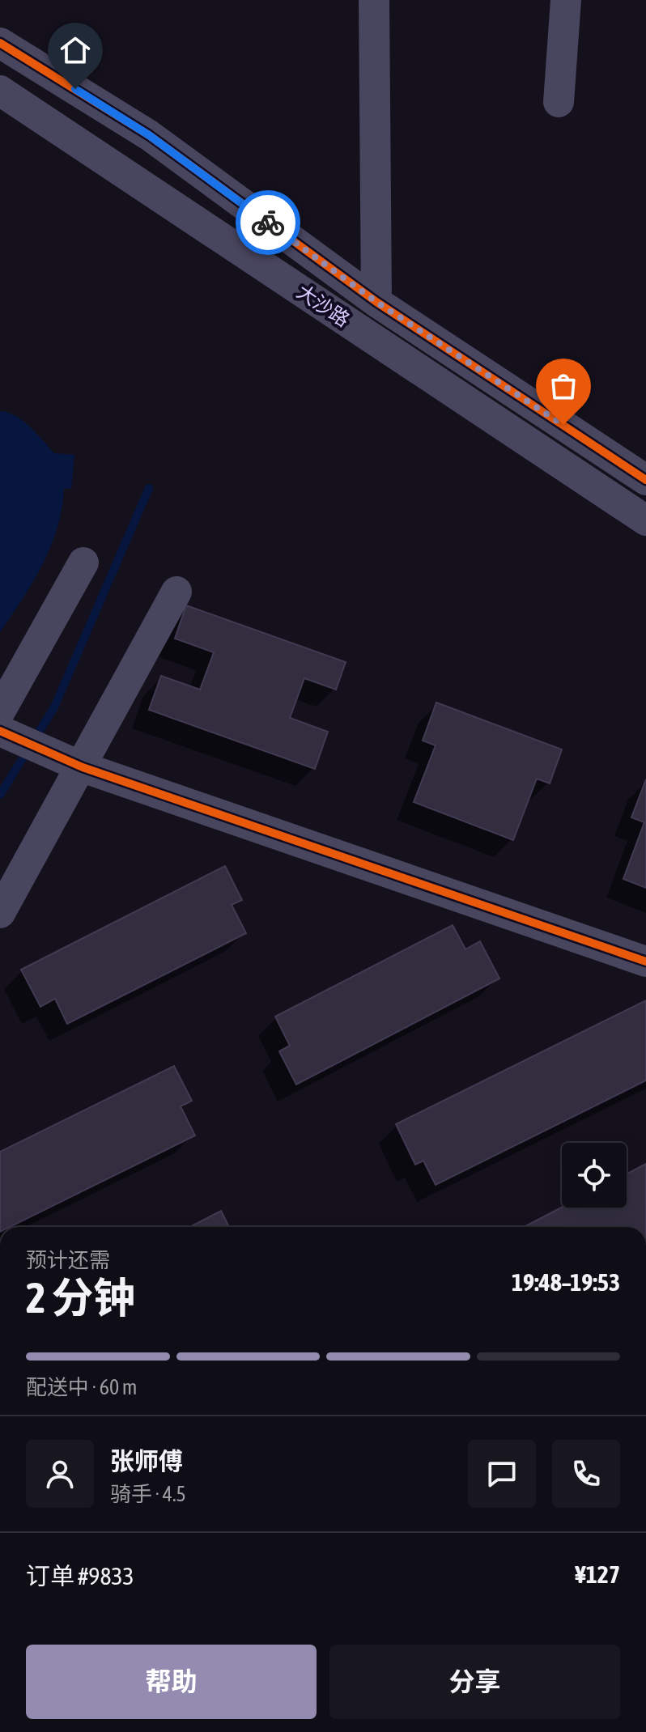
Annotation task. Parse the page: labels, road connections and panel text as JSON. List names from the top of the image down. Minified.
{"streets":{"street":["大沙路"]},"page":{"heading":["2 分钟","预计还需","19:48–19:53"],"panel":["张师傅","骑手 · 4.5","订单 #9833","¥127"],"bar":"配送中 · 60 m","buttons":["帮助","分享"]}}
